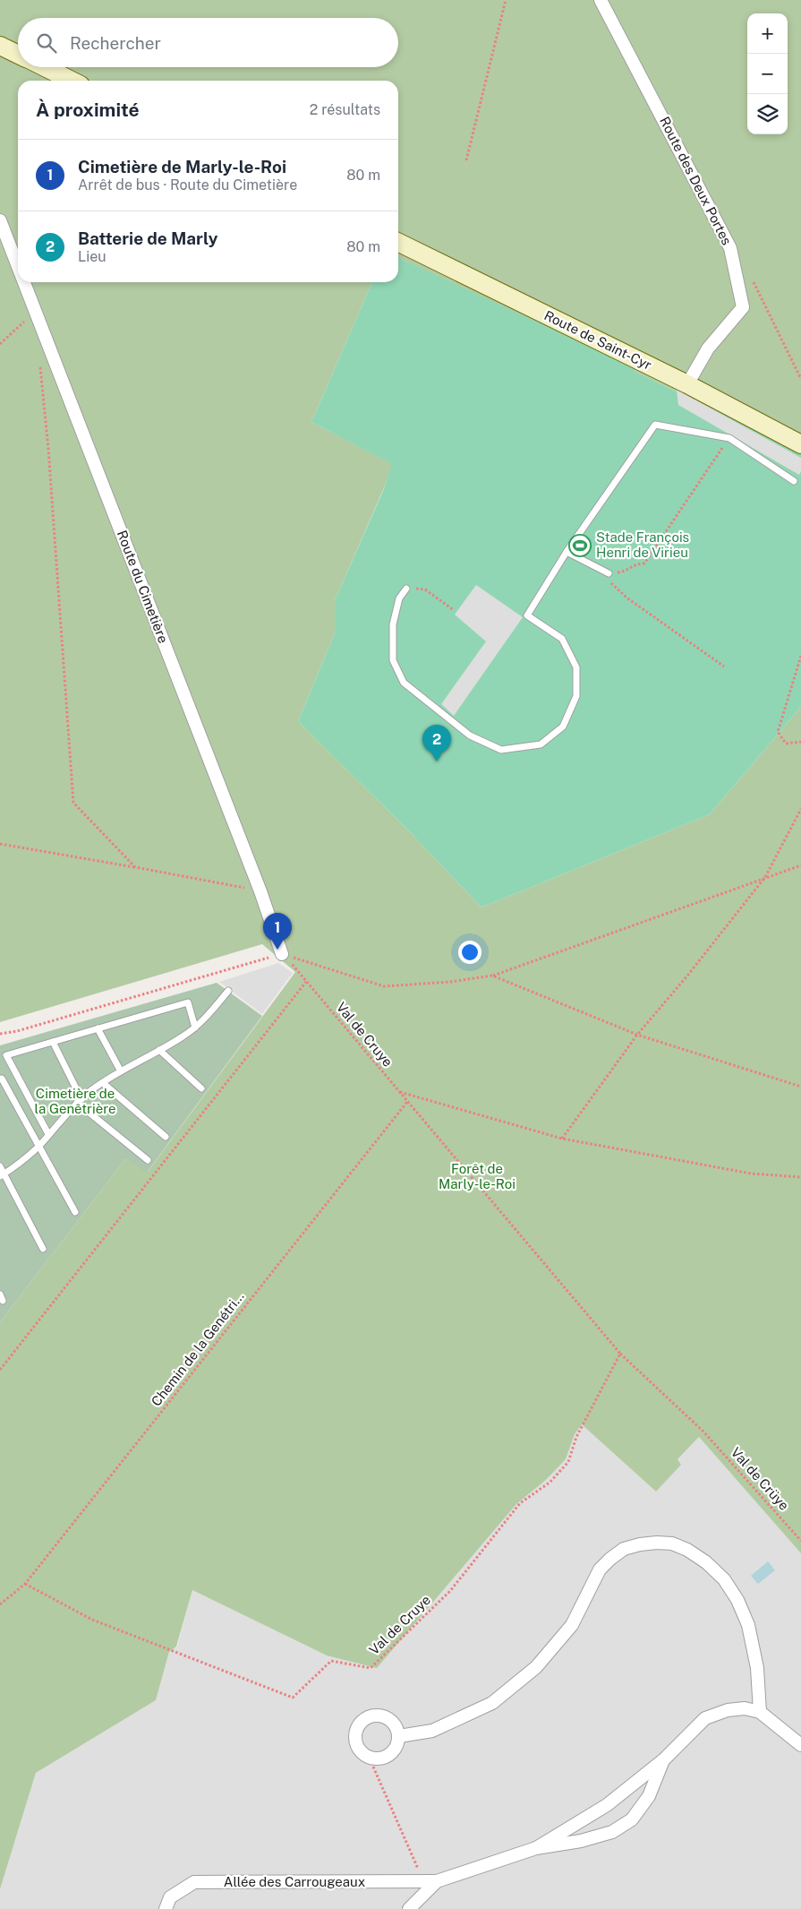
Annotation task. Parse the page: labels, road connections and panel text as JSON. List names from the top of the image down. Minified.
{"streets":{"main road":["Route de Saint-Cyr"],"street":["Route des Deux Portes","Route du Cimetière","Allée des Carrougeaux"],"path":["Val de Cruye","Chemin de la Genétri...","Val de Crüye"]},"crossings":[["Route des Deux Portes","Route de Saint-Cyr"],["Route du Cimetière","Val de Cruye"],["Val de Cruye","Chemin de la Genétri..."],["Val de Cruye","Val de Crüye"]],"parks":["Cimetière de la Genêtrière","Forêt de Marly-le-Roi"],"places":{"sports":["Stade François Henri de Virieu"]},"page":{"map_buttons":["+","−"],"search":"Rechercher","heading":["À proximité","2 résultats"],"list":[{"mark":"1","name":"Cimetière de Marly-le-Roi","note":"Arrêt de bus · Route du Cimetière","value":"80 m"},{"mark":"2","name":"Batterie de Marly","note":"Lieu","value":"80 m"}],"pins":["2","1"]}}
